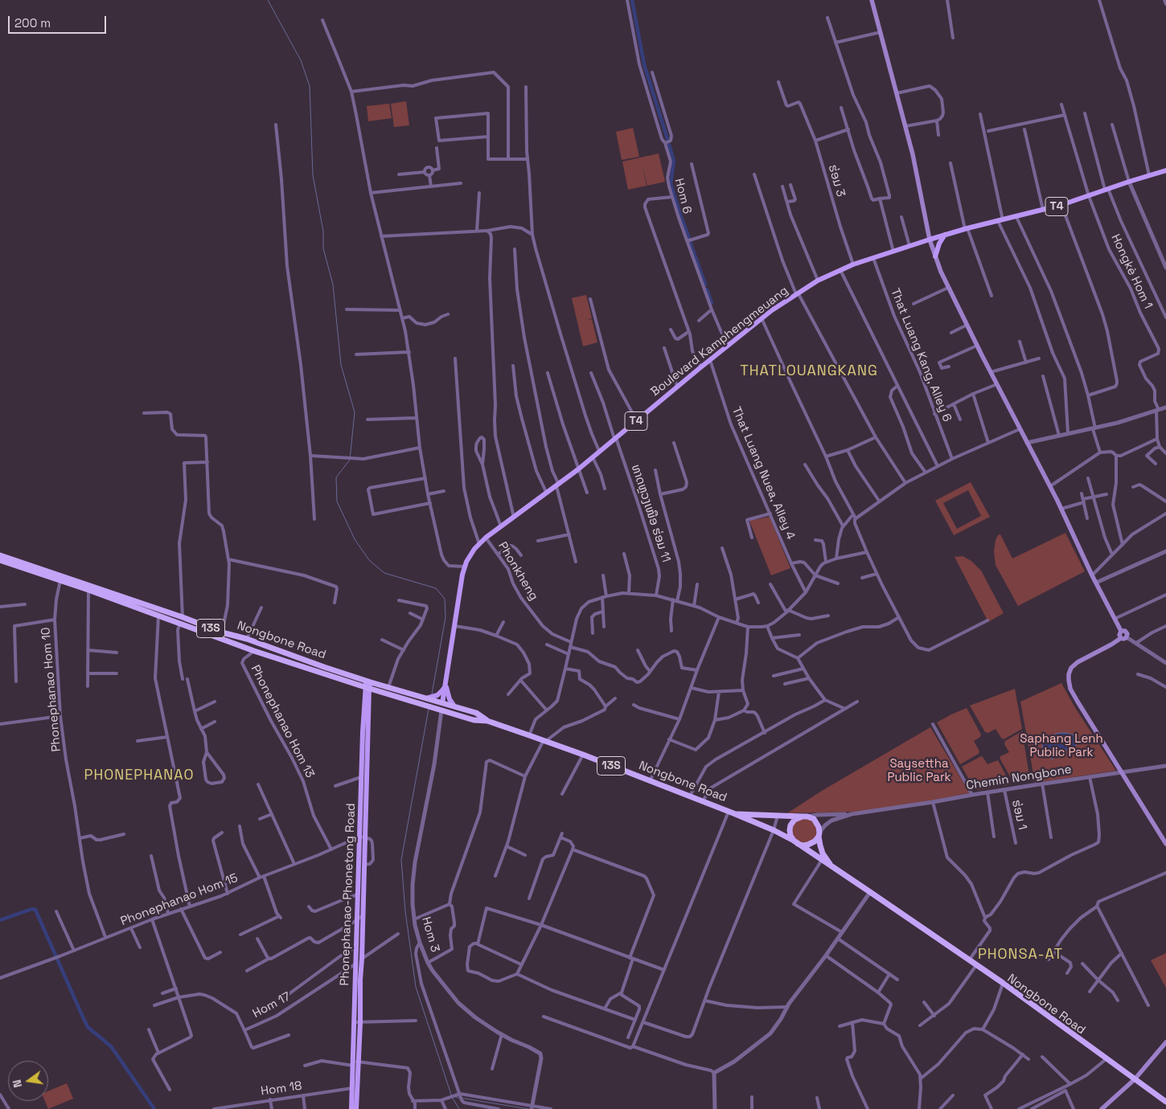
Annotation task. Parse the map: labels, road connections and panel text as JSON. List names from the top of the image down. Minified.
{"streets":{"highway":["13S","Nongbone Road"],"main road":["T4","Boulevard Kamphengmeuang","Phonephanao-Phonetong Road"],"street":["ຮ່ອມ 3","Hom 6","Hongkè Hom 1","That Luang Kang, Alley 6","That Luang Nuea, Alley 4","ທາດຫຼວງເໜືອ ຮ່ອມ 11","Phonkheng","Phonephanao Hom 10","Phonephanao Hom 13","Chemin Nongbone","ຮ່ອມ 1","Phonephanao Hom 15","Hom 3","Hom 17","Hom 18"]},"crossings":[["ຮ່ອມ 3","Boulevard Kamphengmeuang"],["Hom 6","Boulevard Kamphengmeuang"],["Hongkè Hom 1","Boulevard Kamphengmeuang"],["Boulevard Kamphengmeuang","That Luang Kang, Alley 6"],["Boulevard Kamphengmeuang","That Luang Nuea, Alley 4"],["Boulevard Kamphengmeuang","ທາດຫຼວງເໜືອ ຮ່ອມ 11"],["Boulevard Kamphengmeuang","Phonkheng"],["Boulevard Kamphengmeuang","Nongbone Road"],["Nongbone Road","Phonephanao Hom 10"],["Nongbone Road","Phonephanao Hom 13"],["Nongbone Road","Chemin Nongbone"],["Nongbone Road","Phonephanao-Phonetong Road"],["Nongbone Road","Hom 3"],["Phonephanao Hom 10","Phonephanao Hom 15"],["Phonephanao Hom 13","Phonephanao Hom 15"],["Chemin Nongbone","ຮ່ອມ 1"],["Phonephanao-Phonetong Road","Phonephanao Hom 15"],["Phonephanao-Phonetong Road","Hom 17"],["Phonephanao-Phonetong Road","Hom 18"]],"districts":["THATLOUANGKANG","PHONEPHANAO","PHONSA-AT"],"parks":["Saphang Lenh Public Park","Saysettha Public Park"],"scale_bar":"200 m","north":"left"}
